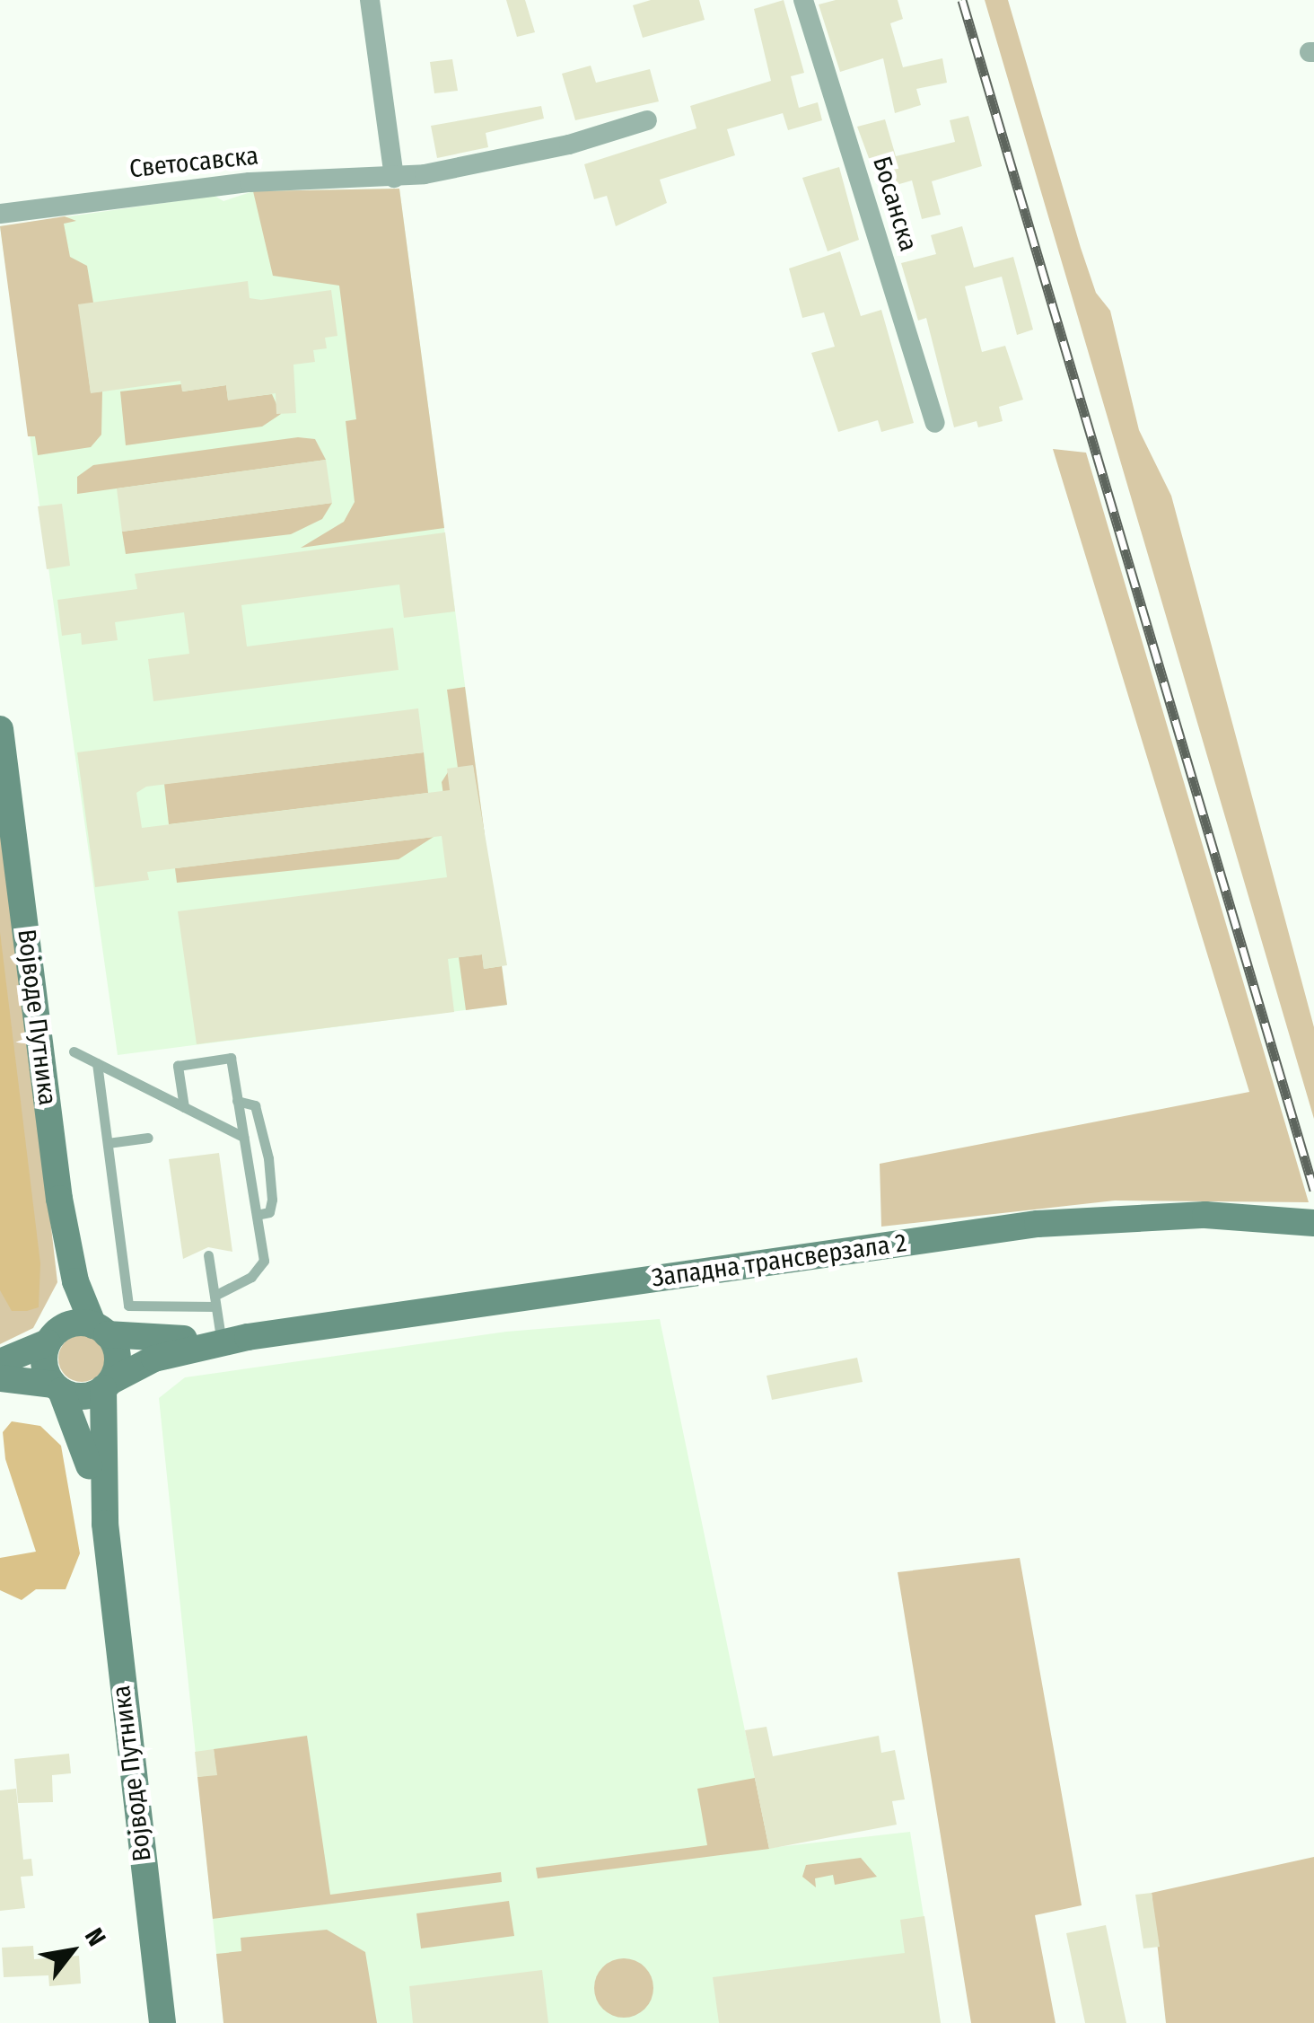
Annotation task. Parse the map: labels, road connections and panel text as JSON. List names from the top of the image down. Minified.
{"streets":{"main road":["Војводе Путника","Западна трансверзала 2"],"street":["Светосавска","Босанска"]},"crossings":[["Војводе Путника","Западна трансверзала 2"]],"north":"top right"}
